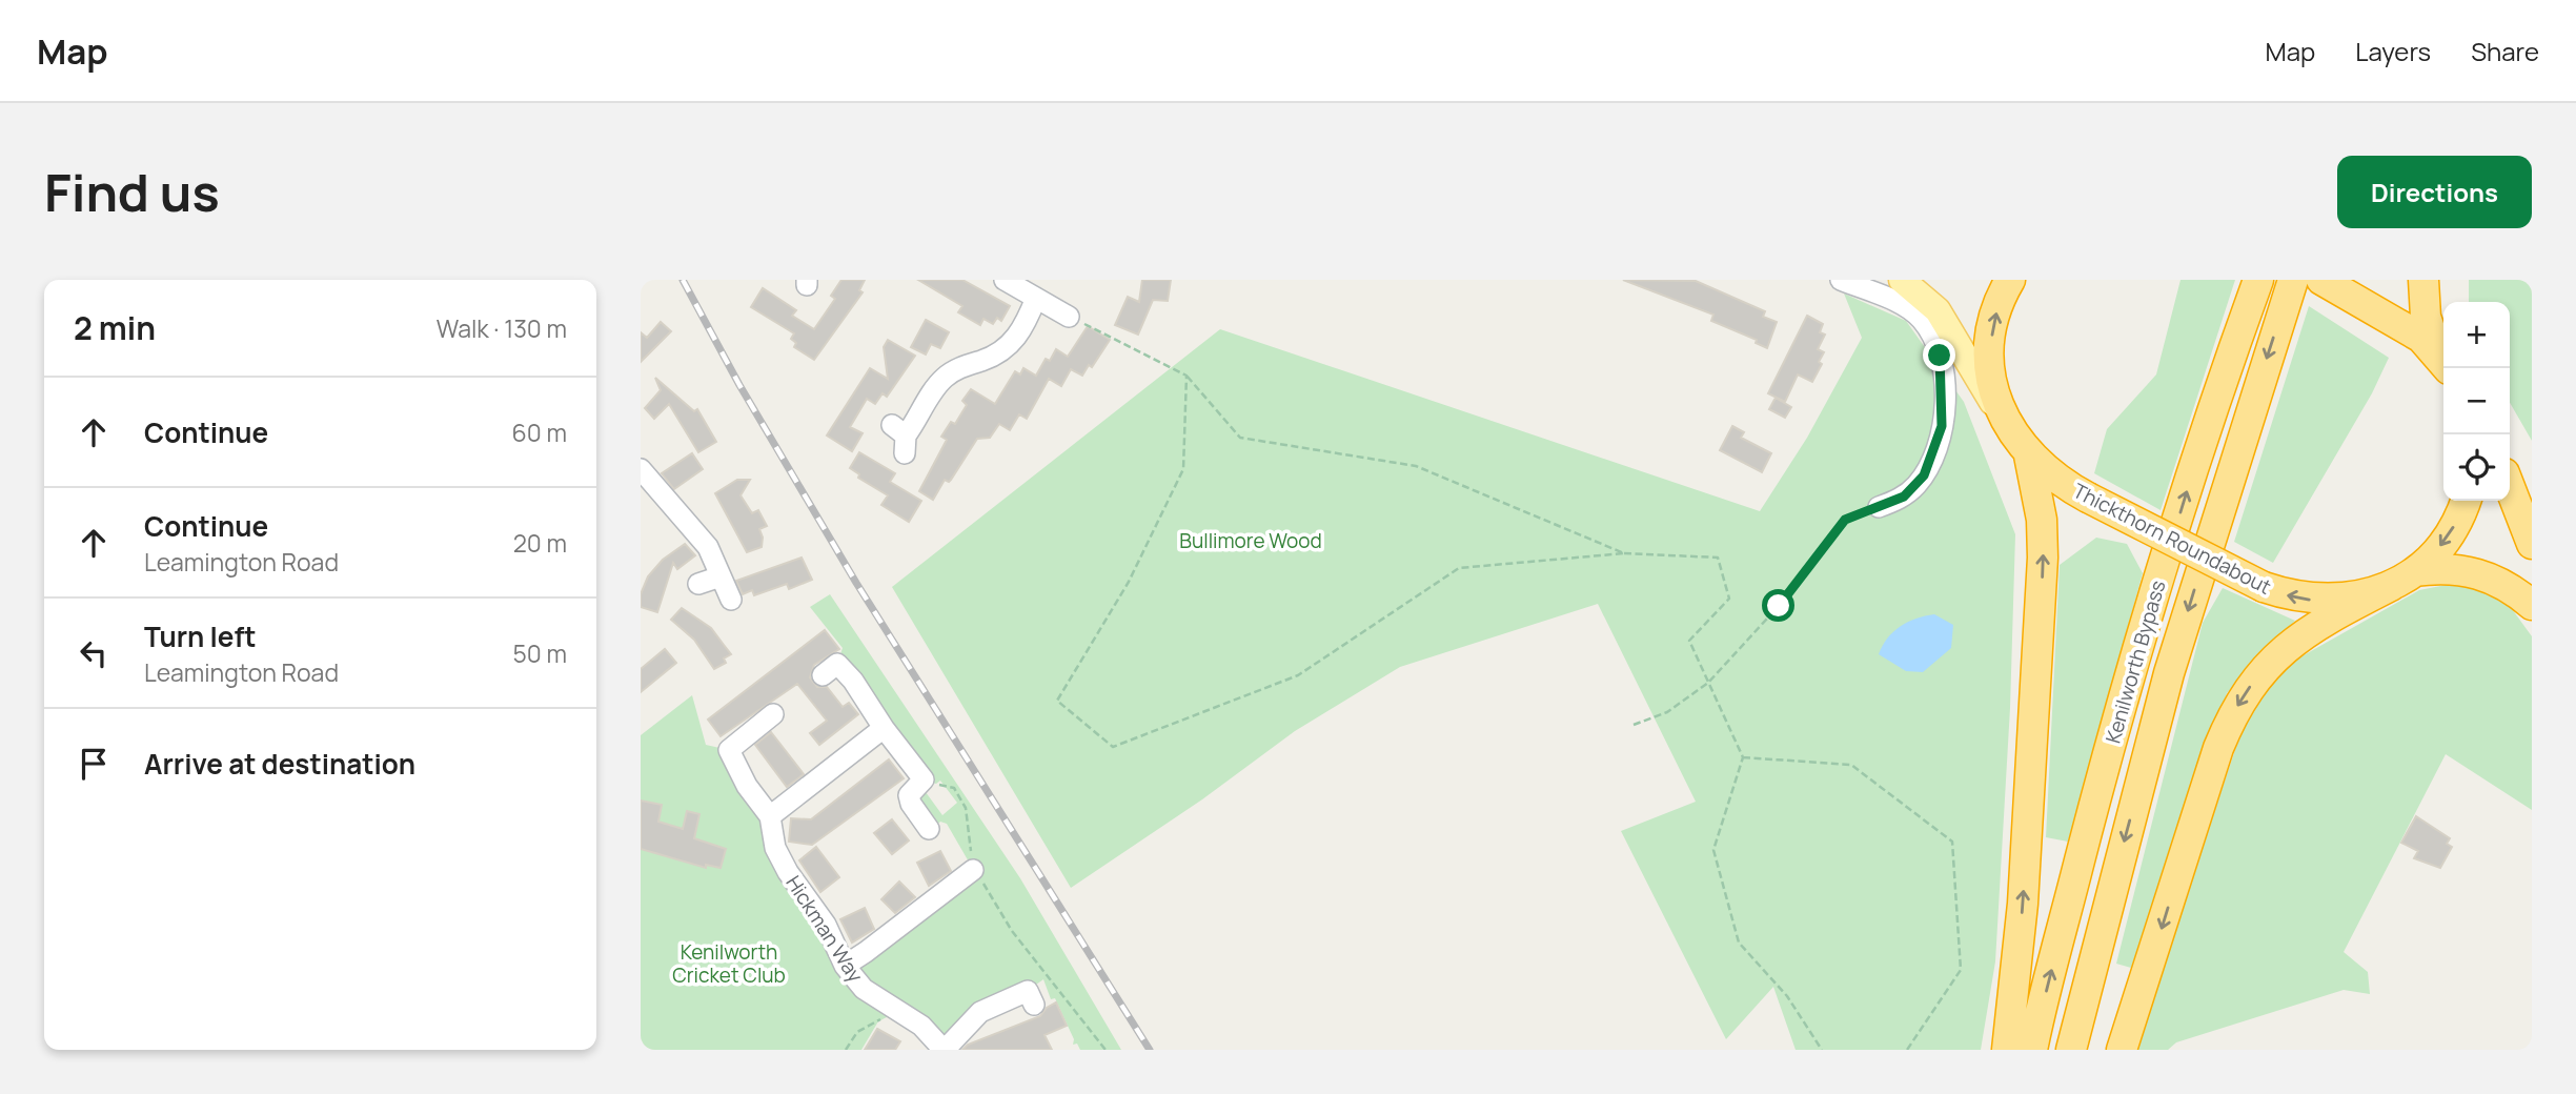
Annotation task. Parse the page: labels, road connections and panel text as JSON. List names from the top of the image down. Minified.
{"streets":{"highway":["Thickthorn Roundabout","Kenilworth Bypass"],"street":["Hickman Way"]},"one_way":["Thickthorn Roundabout"],"parks":["Bullimore Wood","Kenilworth Cricket Club"],"page":{"header":"Map","nav":["Map","Layers","Share"],"buttons":"Directions","title":"Find us","heading":["2 min","Walk · 130 m"],"map_buttons":["+","−"],"list":[["Continue","60 m"],["Continue","Leamington Road","20 m"],["Turn left","Leamington Road","50 m"],"Arrive at destination"]}}
